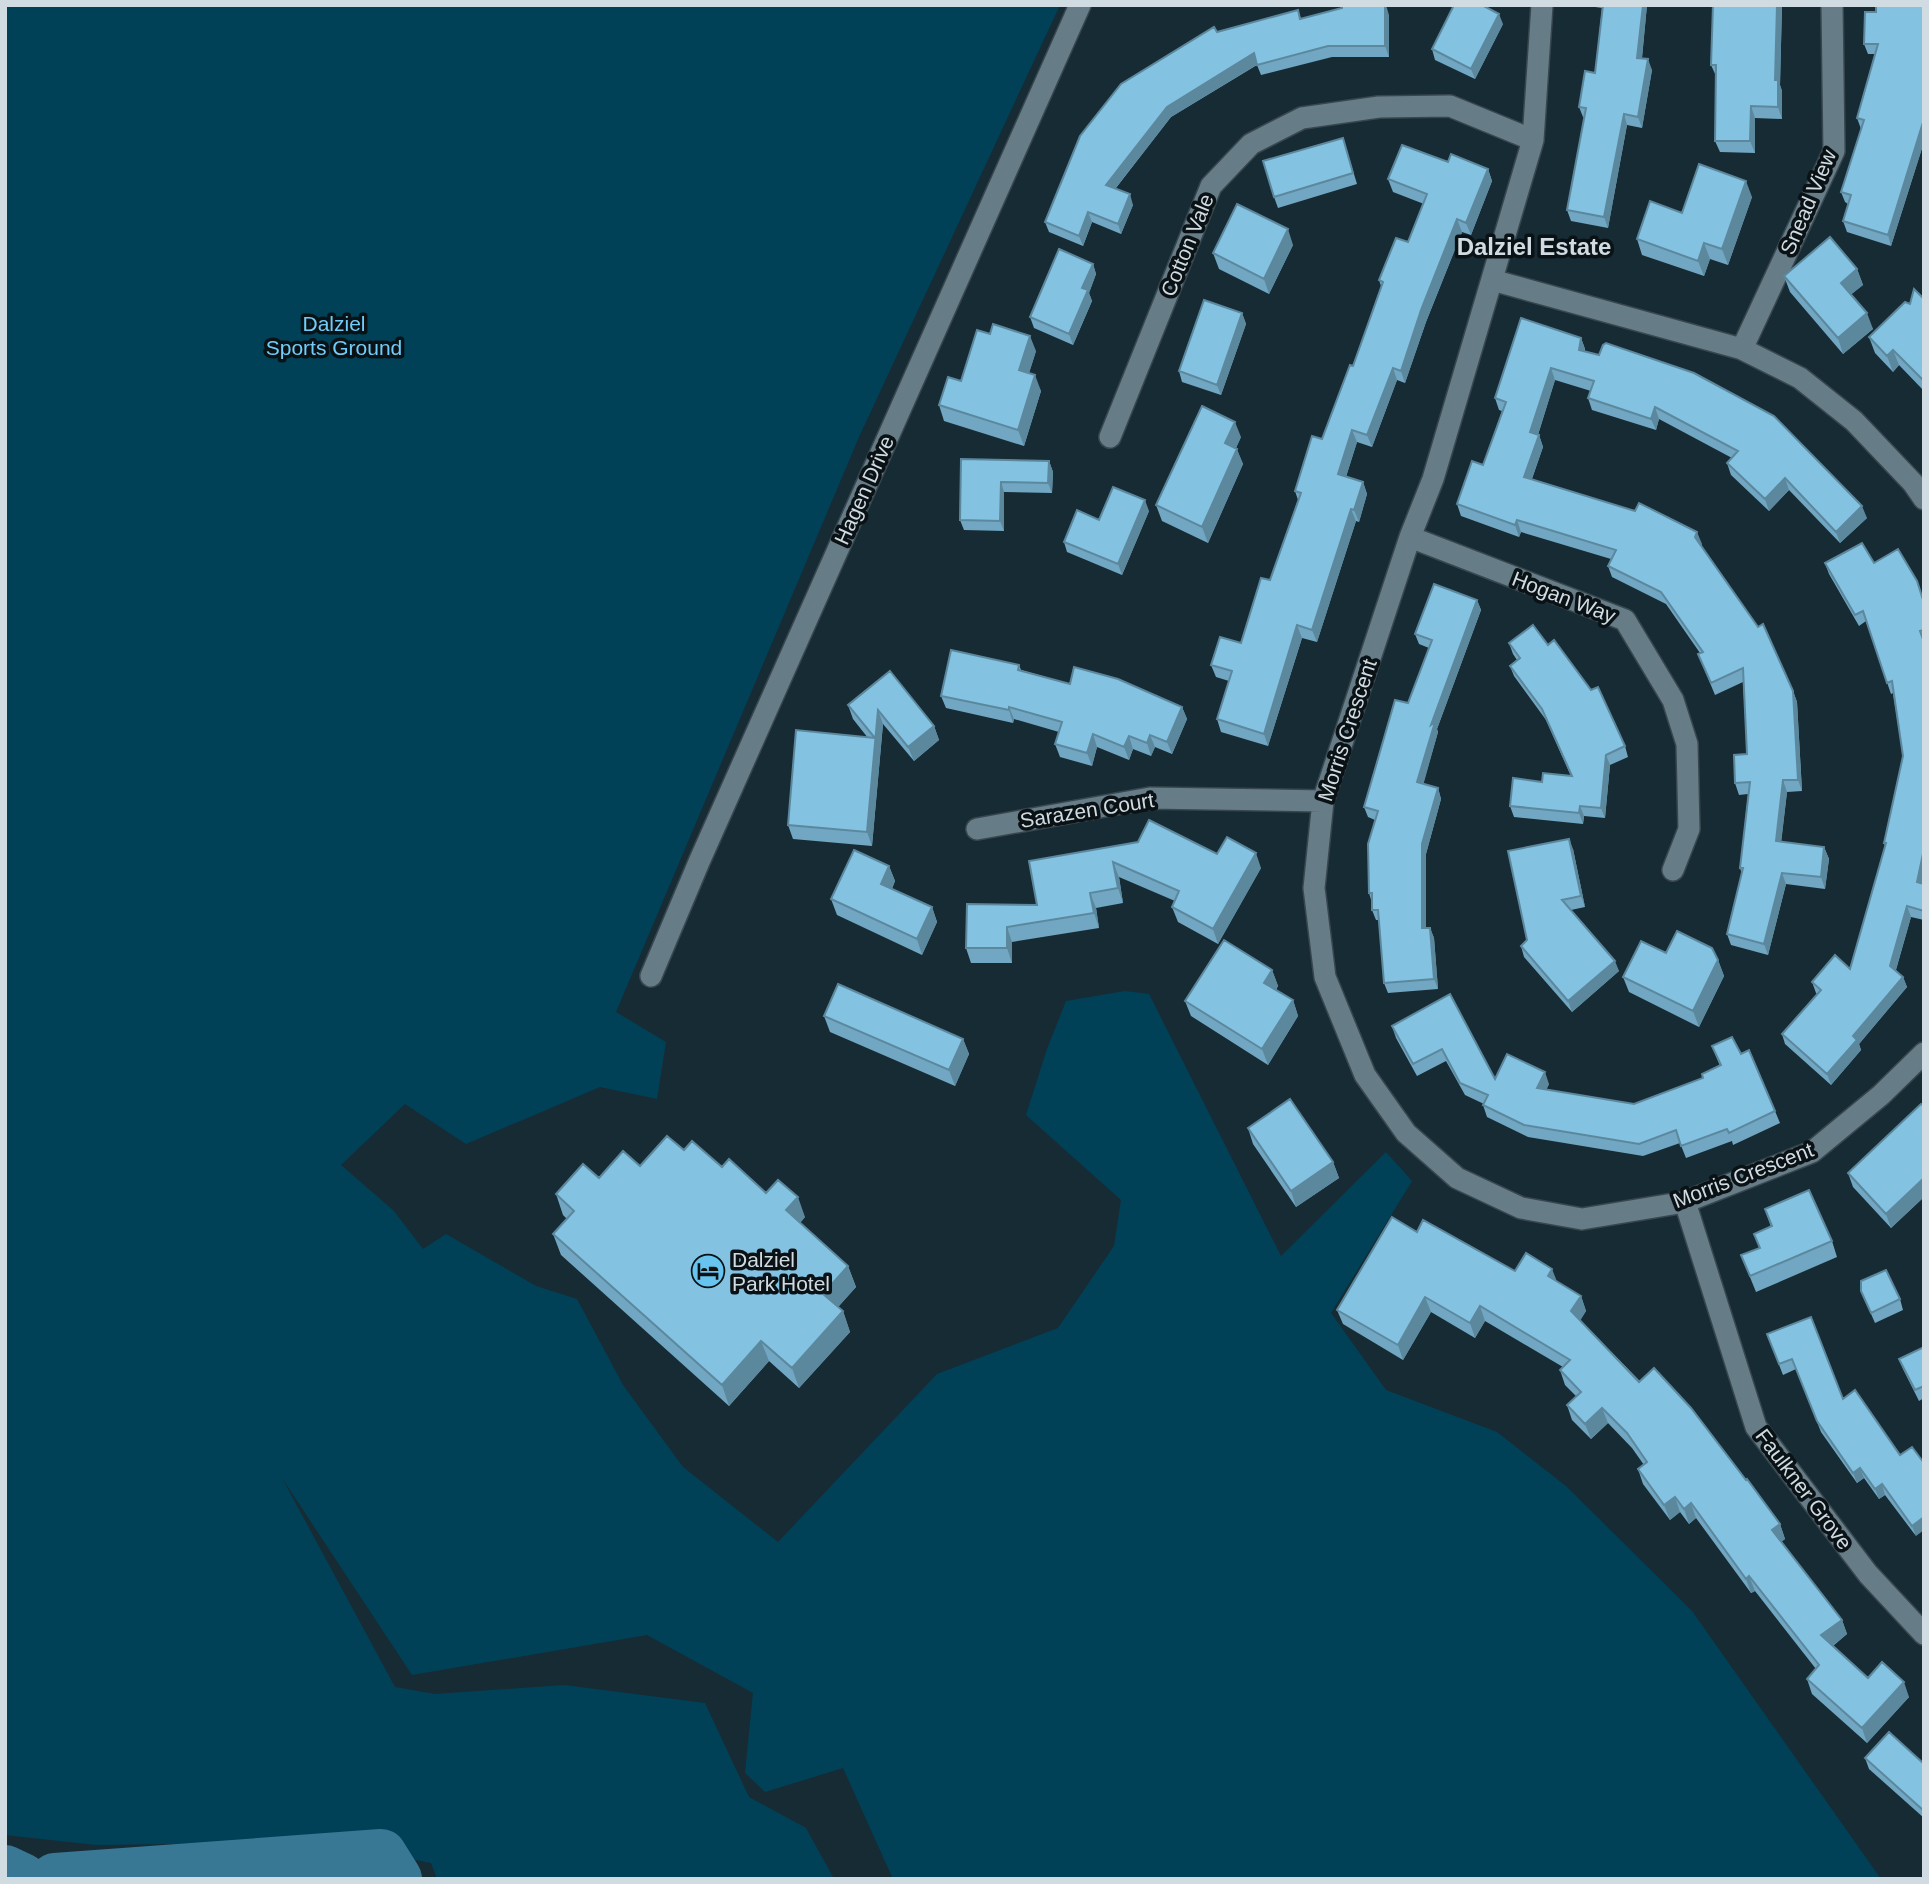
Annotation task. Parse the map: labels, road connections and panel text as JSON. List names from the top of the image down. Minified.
{"streets":{"street":["Snead View","Cotton Vale","Hagen Drive","Hogan Way","Morris Crescent","Sarazen Court","Faulkner Grove"]},"crossings":[["Cotton Vale","Morris Crescent"],["Hogan Way","Morris Crescent"],["Morris Crescent","Sarazen Court"],["Morris Crescent","Faulkner Grove"]],"districts":["Dalziel Estate"],"parks":["Dalziel Sports Ground"],"places":{"hotel":["Dalziel Park Hotel"]}}
